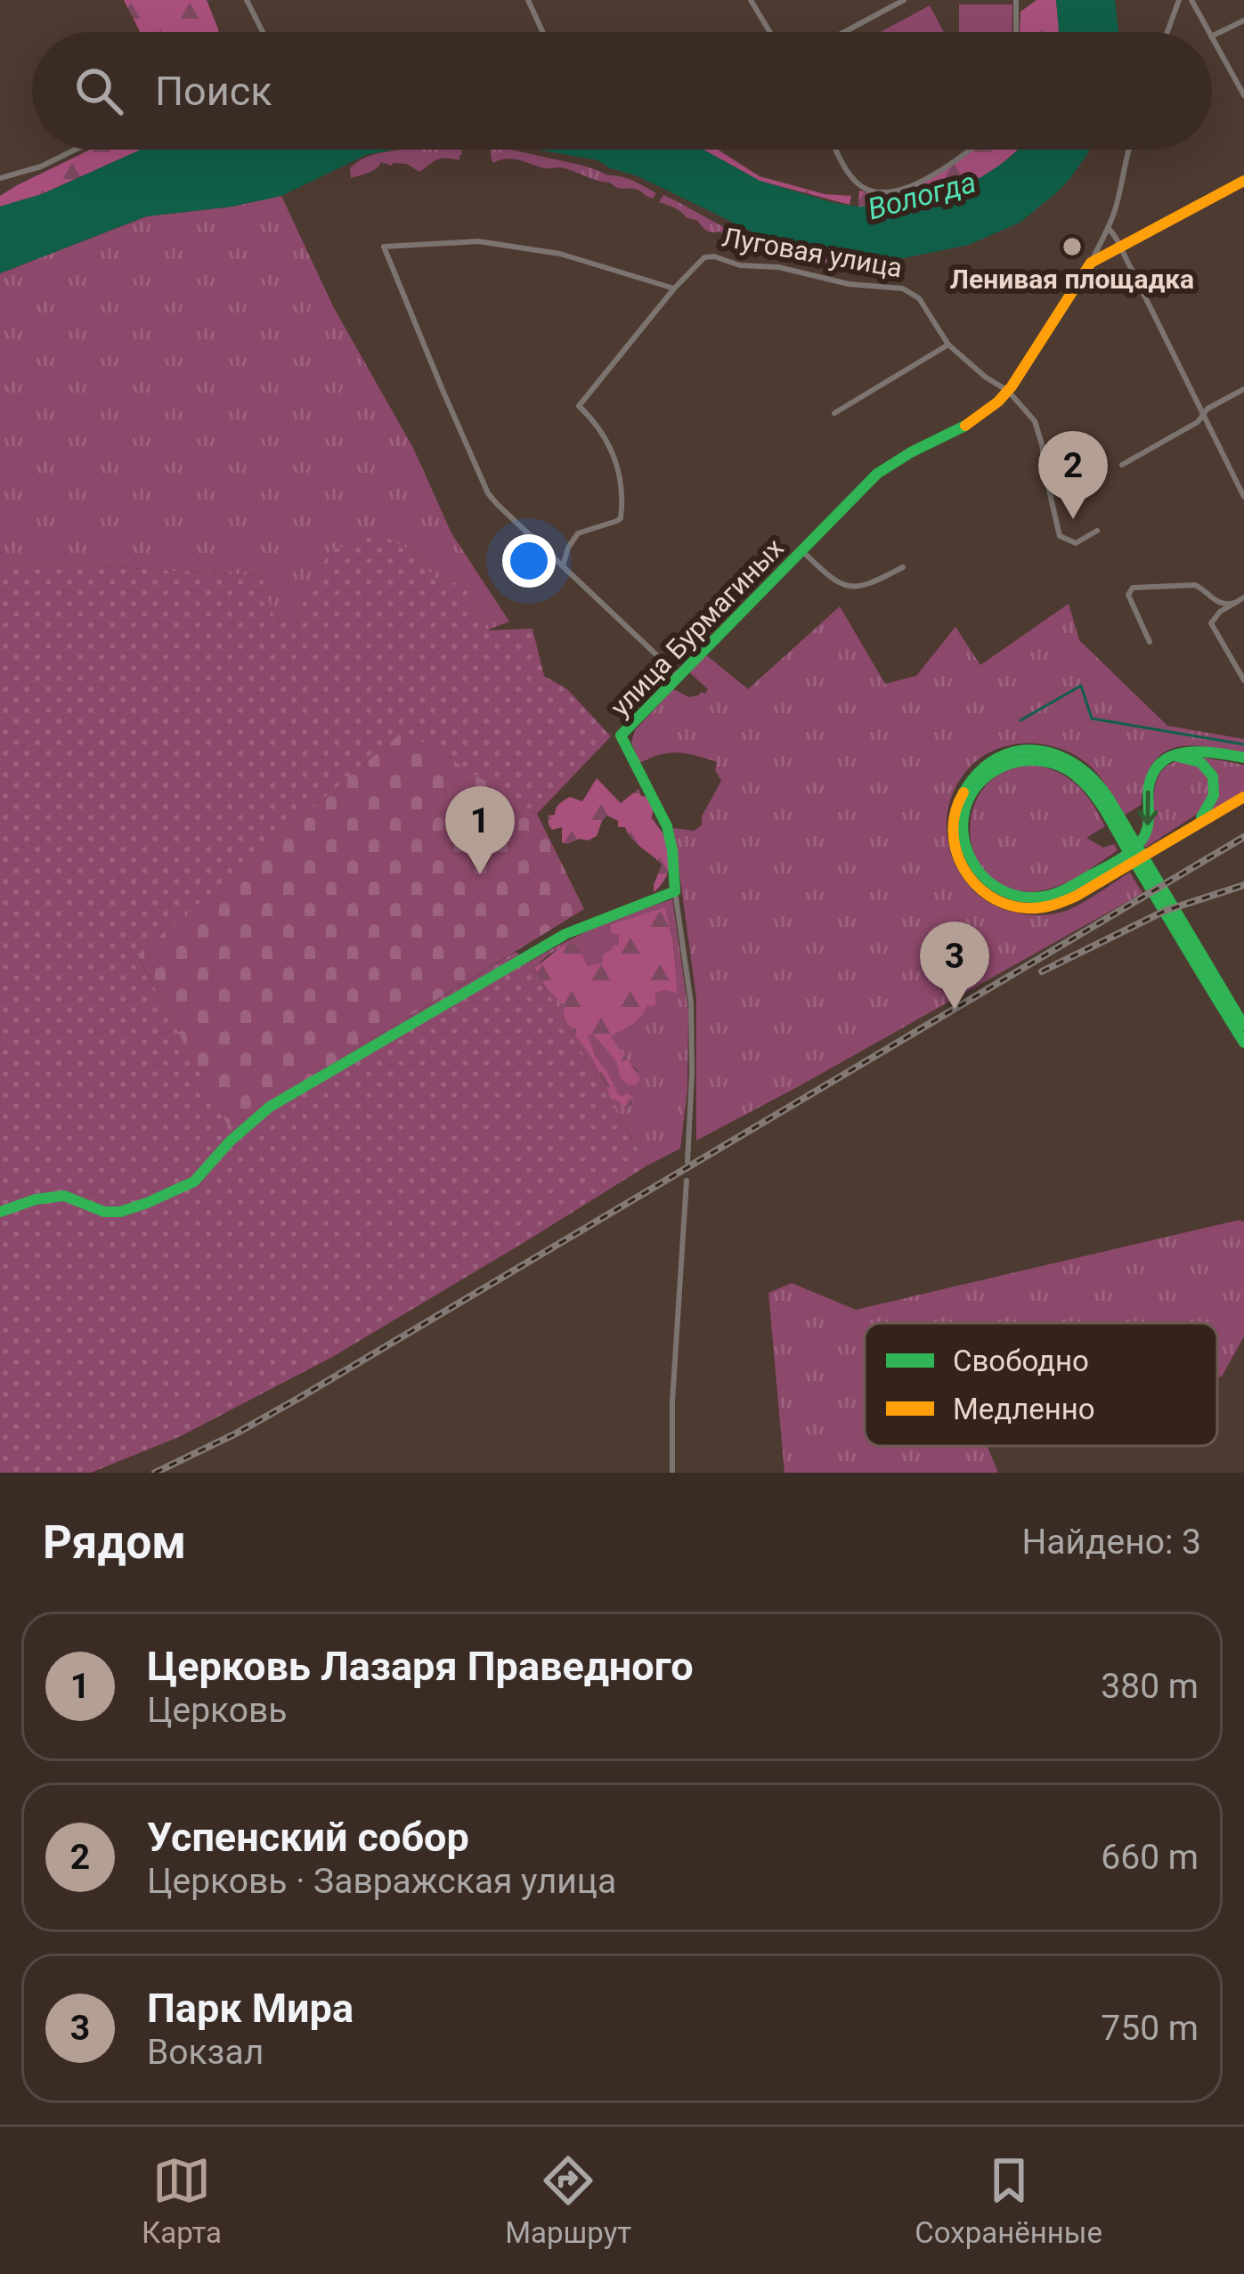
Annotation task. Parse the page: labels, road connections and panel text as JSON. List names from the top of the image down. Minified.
{"streets":{"street":["Луговая улица","улица Бурмагиных"]},"crossings":[["Луговая улица","улица Бурмагиных"]],"water":["Вологда"],"places":["Ленивая площадка"],"legend":["Свободно","Медленно"],"page":{"search":"Поиск","pins":["2","1","3"],"heading":["Рядом","Найдено: 3"],"list":[{"mark":"1","name":"Церковь Лазаря Праведного","note":"Церковь","value":"380 m"},{"mark":"2","name":"Успенский собор","note":"Церковь · Завражская улица","value":"660 m"},{"mark":"3","name":"Парк Мира","note":"Вокзал","value":"750 m"}],"nav":["Карта","Маршрут","Сохранённые"]}}
